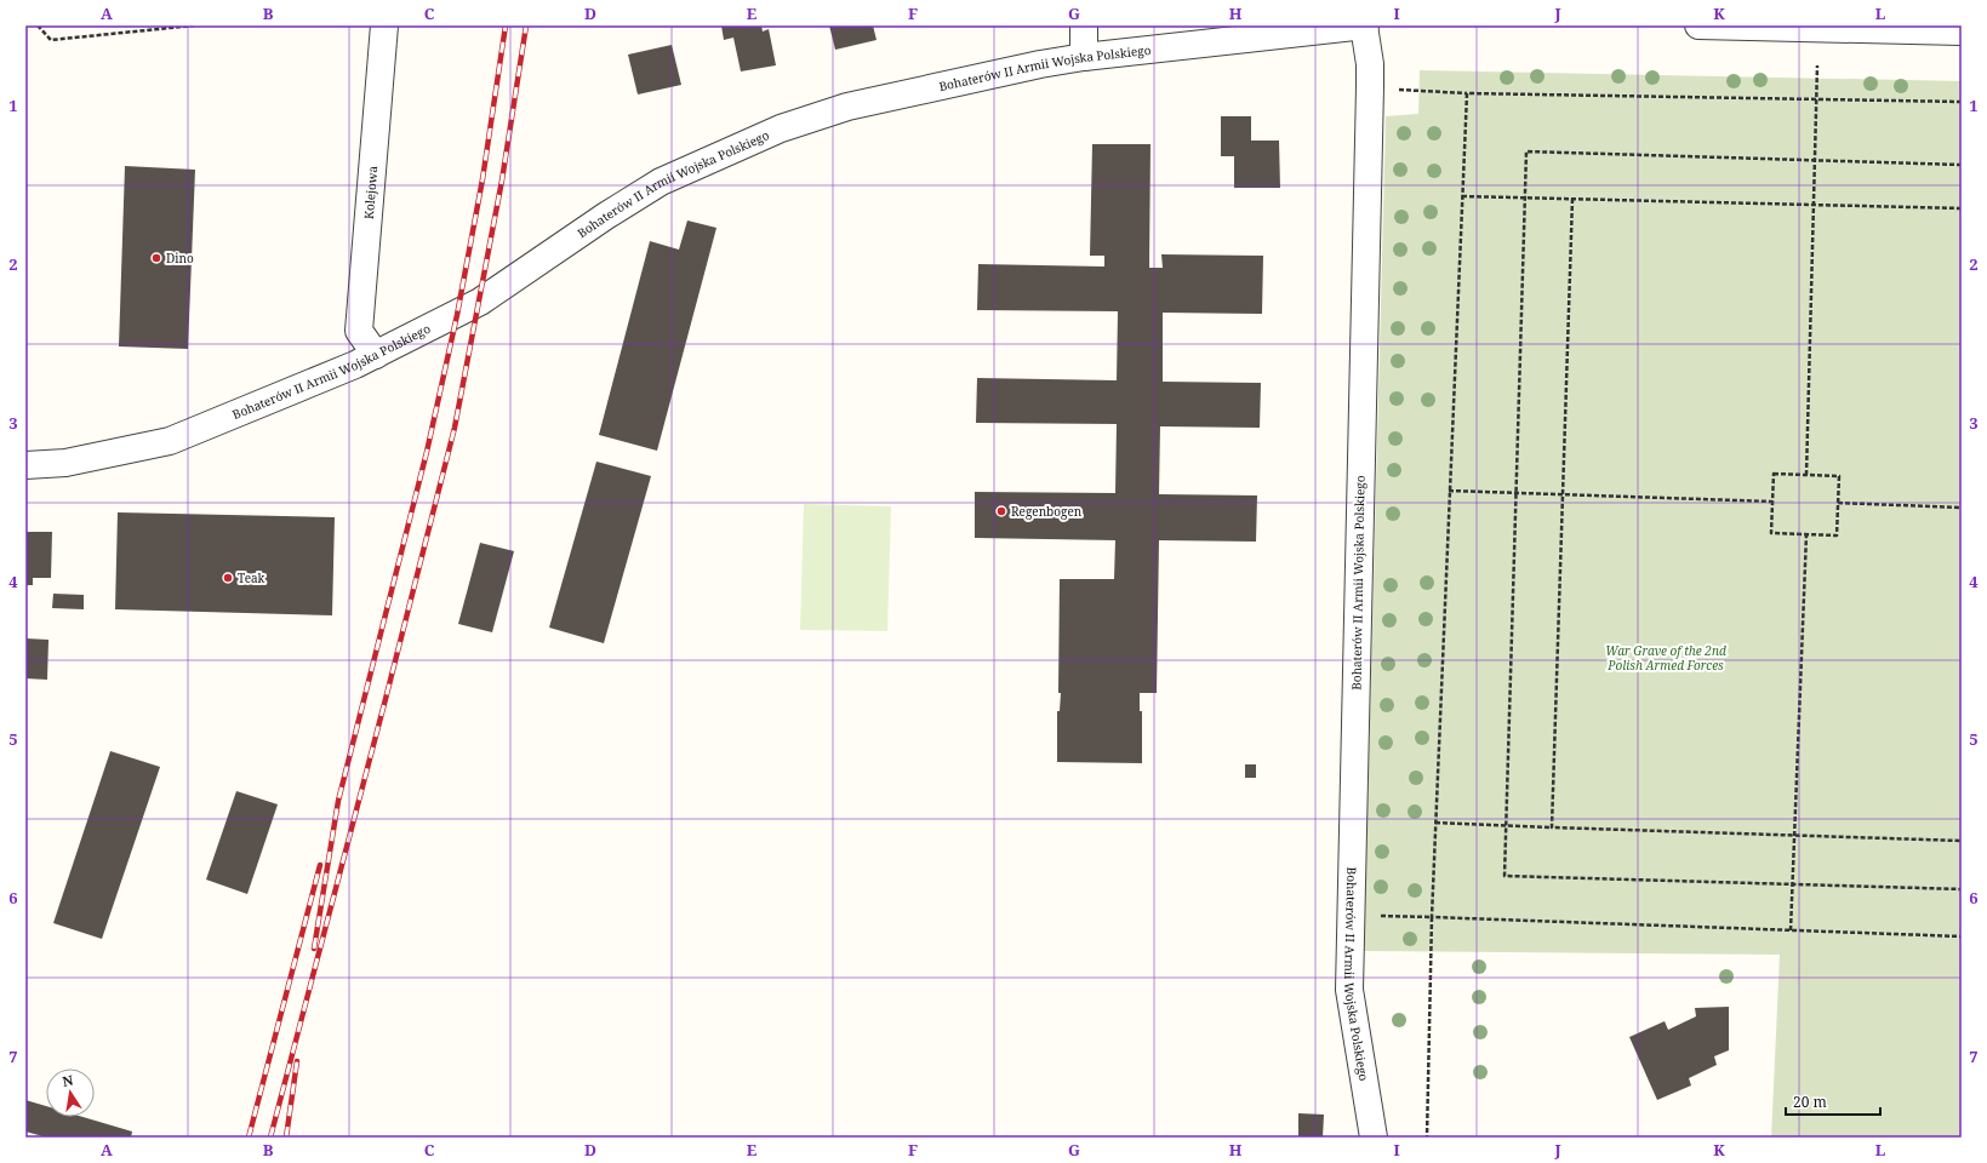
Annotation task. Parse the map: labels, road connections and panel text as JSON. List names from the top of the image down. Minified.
{"streets":{"street":["Bohaterów II Armii Wojska Polskiego","Kolejowa"]},"crossings":[["Bohaterów II Armii Wojska Polskiego","Kolejowa"]],"parks":["War Grave of the 2nd Polish Armed Forces"],"places":["Dino","Regenbogen","Teak"],"scale_bar":"20 m","north":"top","grid":{"columns":["A","B","C","D","E","F","G","H","I","J","K","L"],"rows":["1","2","3","4","5","6","7"]}}
